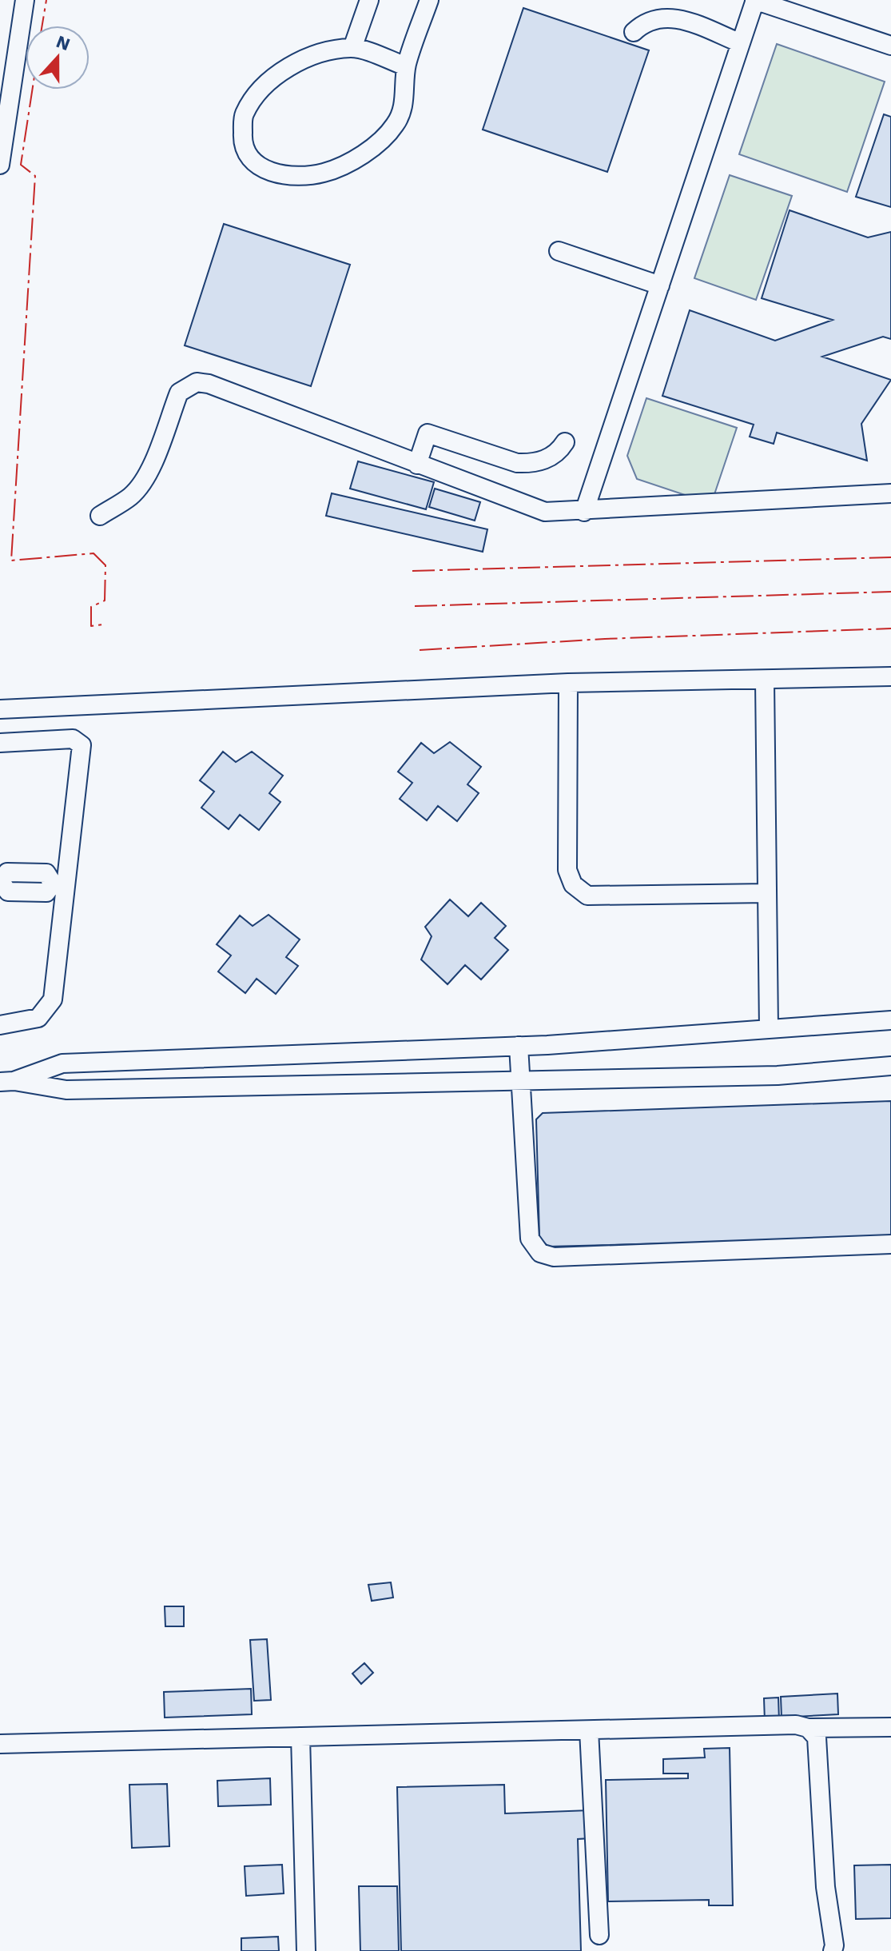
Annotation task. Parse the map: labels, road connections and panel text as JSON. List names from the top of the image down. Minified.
{"north":"top"}
